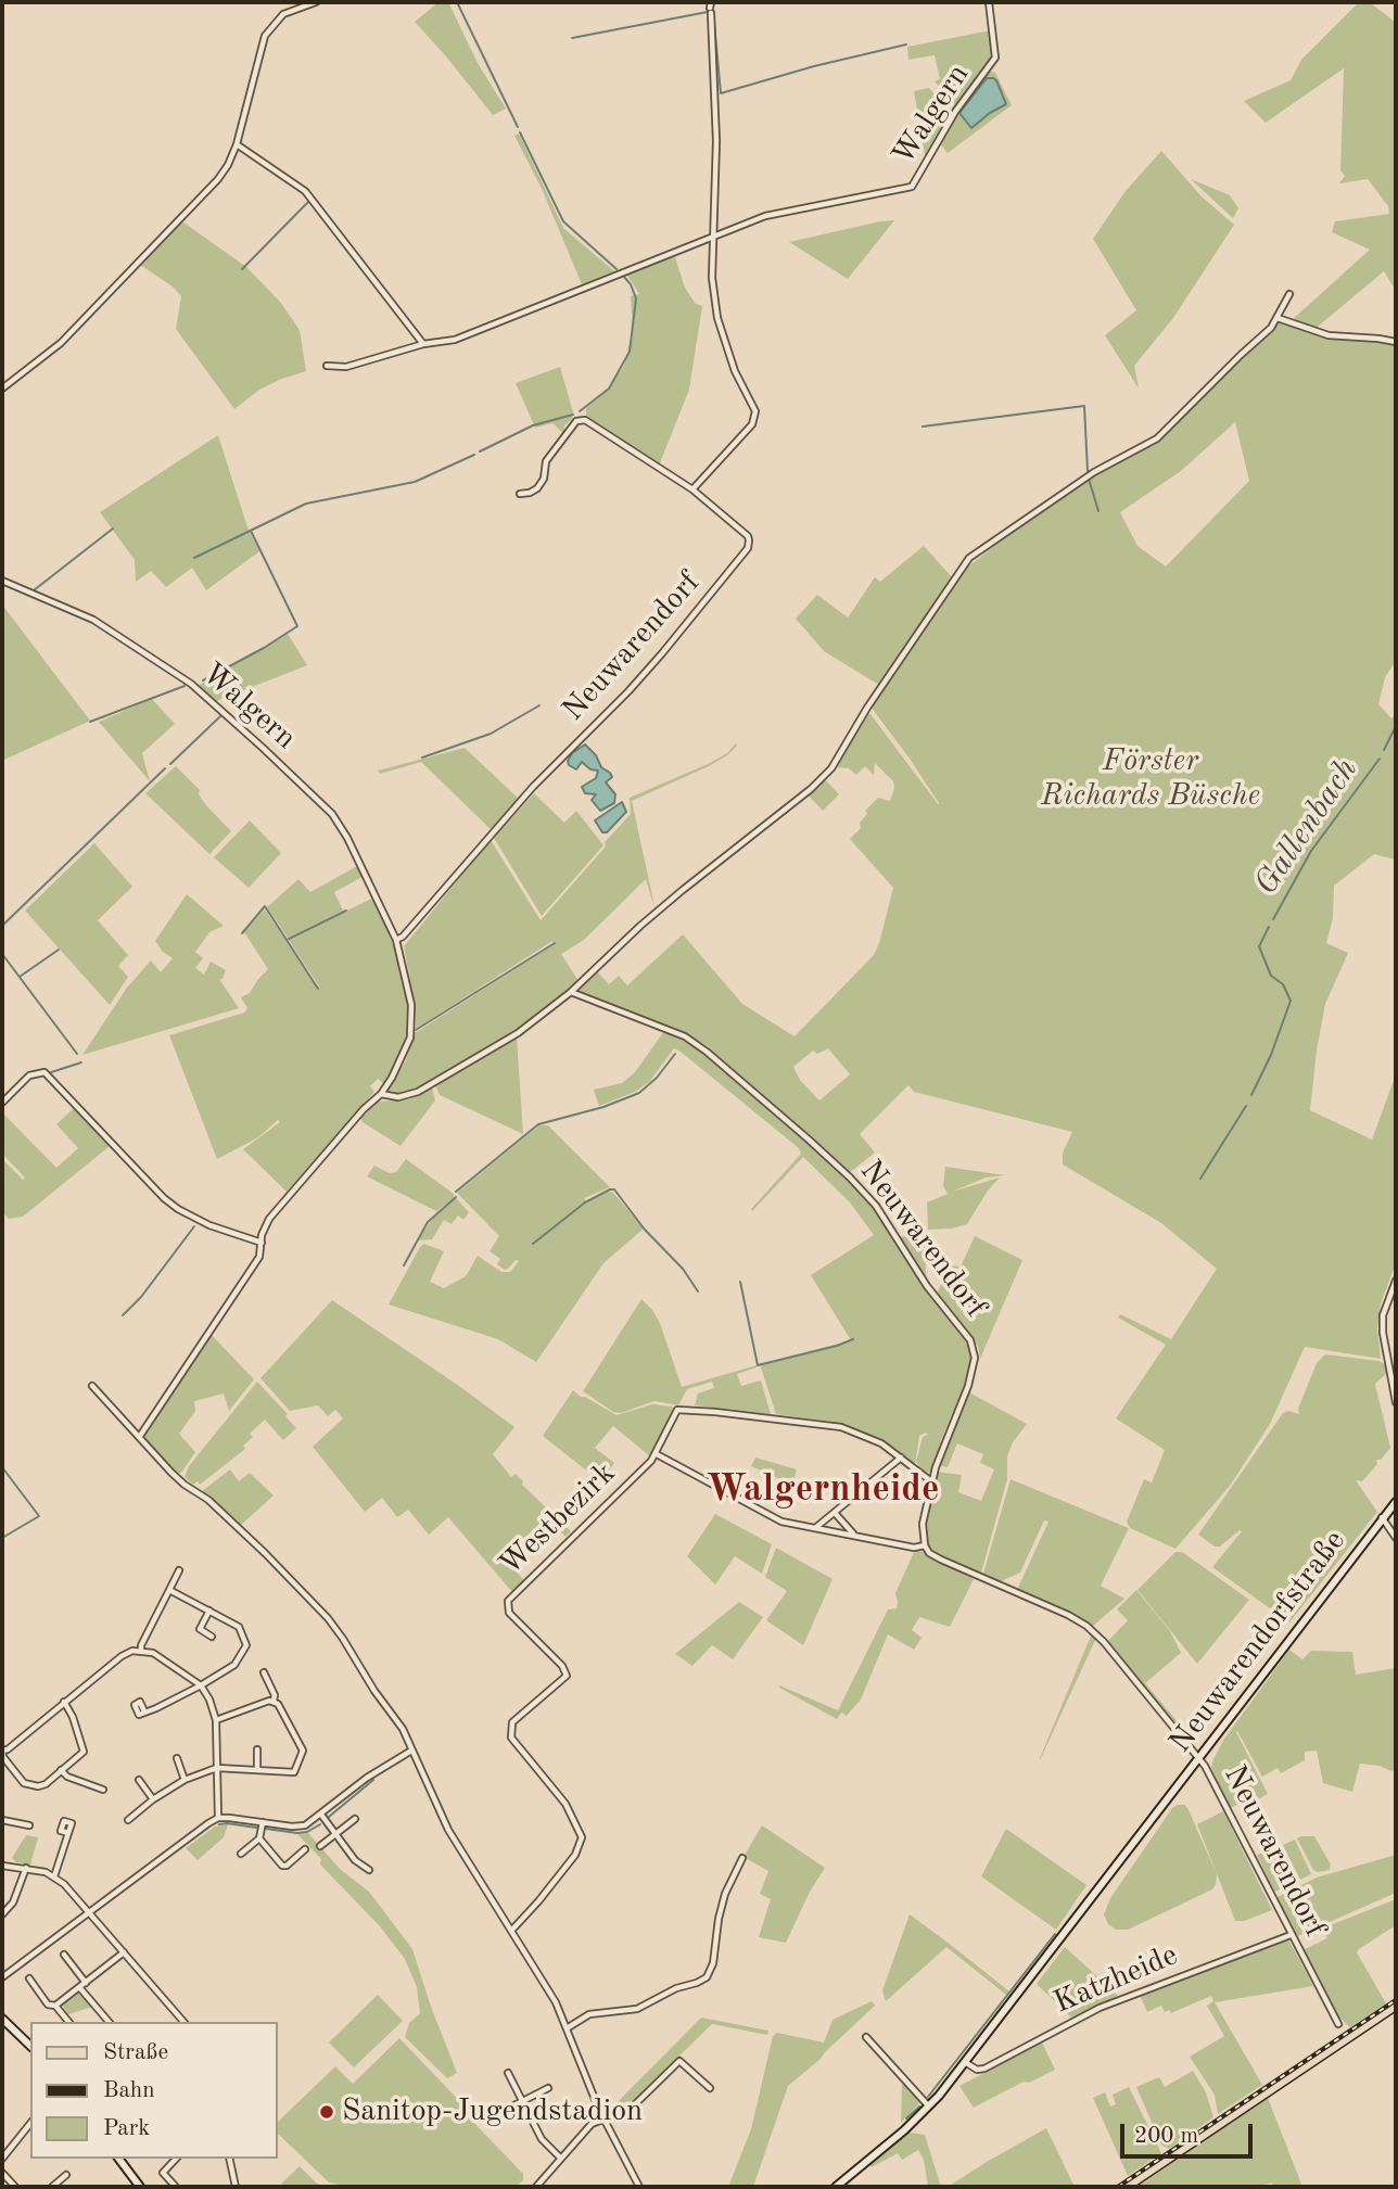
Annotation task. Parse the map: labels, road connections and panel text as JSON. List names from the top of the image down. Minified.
{"streets":{"street":["Walgern","Neuwarendorf","Westbezirk","Neuwarendorfstraße","Katzheide"]},"crossings":[["Walgern","Neuwarendorf"],["Neuwarendorf","Neuwarendorfstraße"],["Neuwarendorf","Katzheide"],["Neuwarendorfstraße","Katzheide"]],"districts":["Walgernheide"],"water":["Gallenbach"],"parks":["Förster Richards Büsche"],"places":["Sanitop-Jugendstadion"],"legend":["Straße","Bahn","Park"],"scale_bar":"200 m"}
